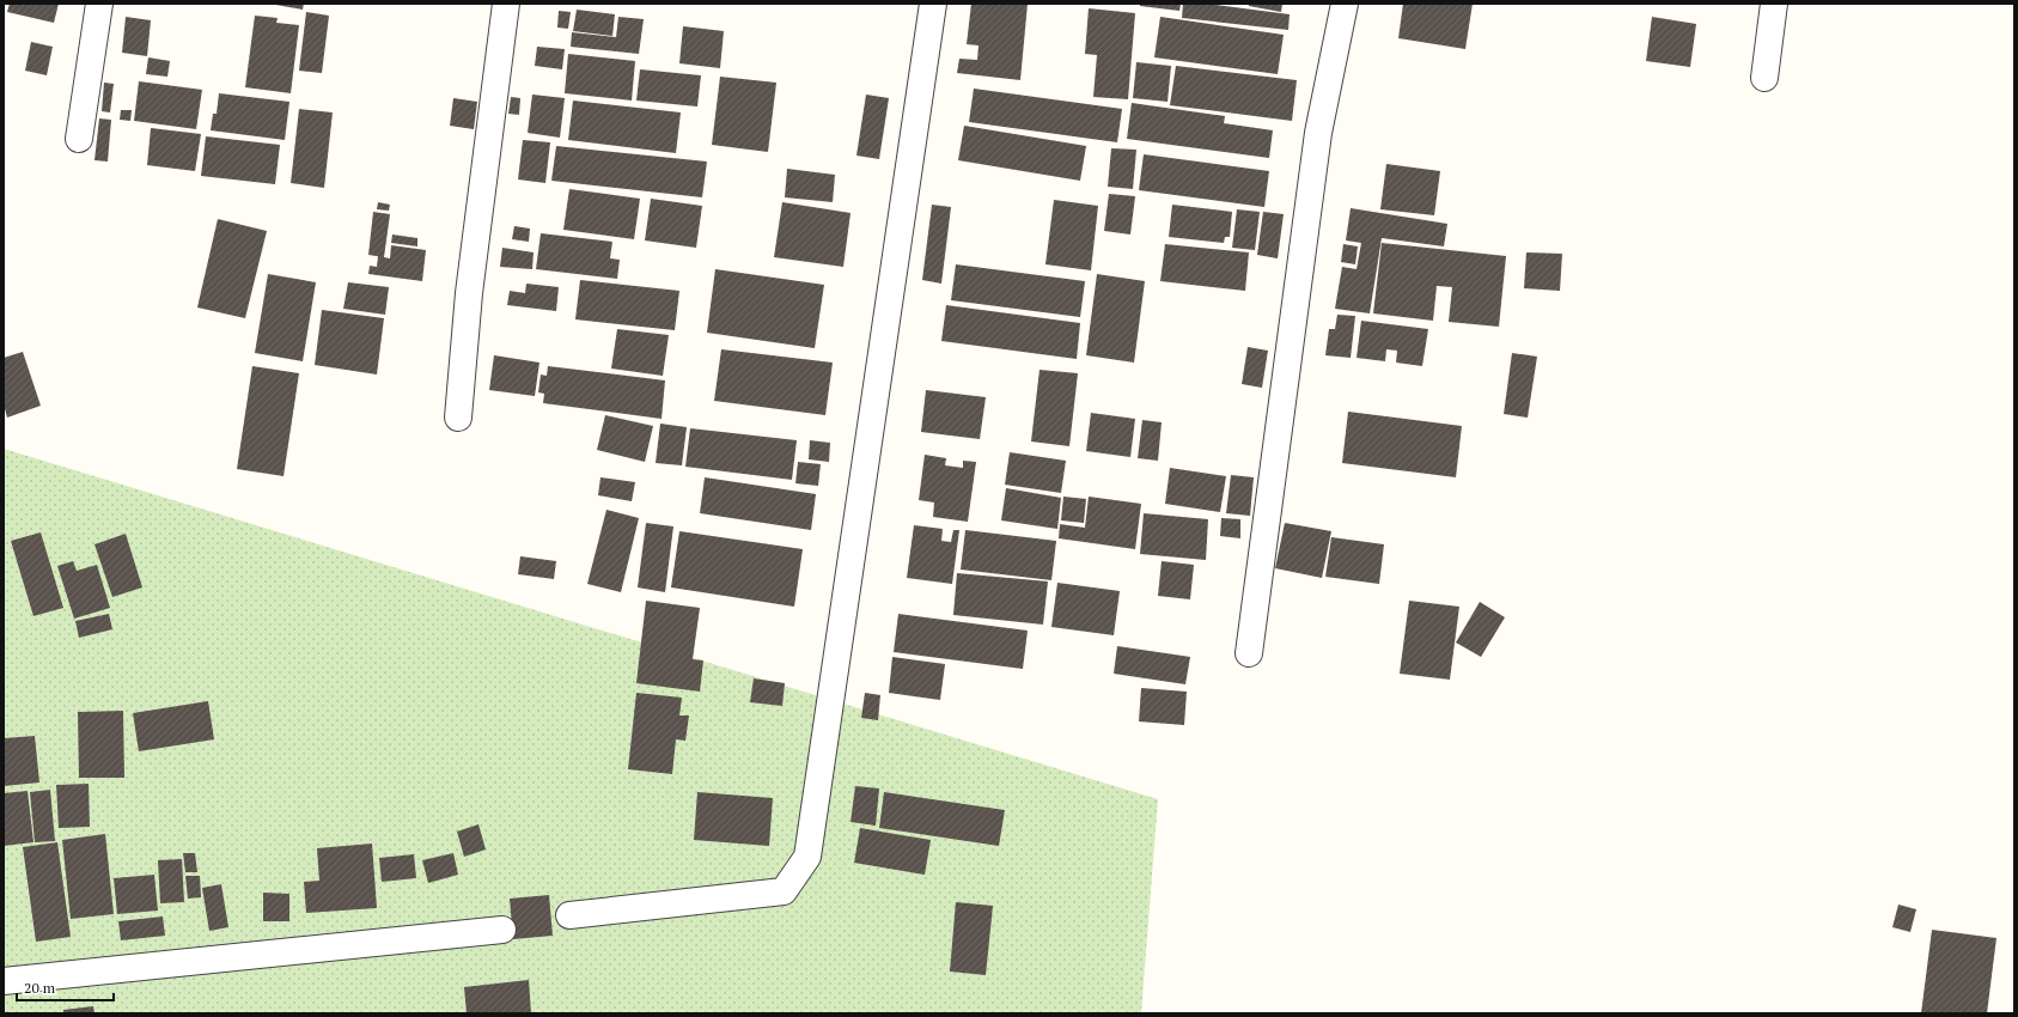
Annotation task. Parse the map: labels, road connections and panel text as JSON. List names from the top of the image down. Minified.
{"scale_bar":"20 m"}
